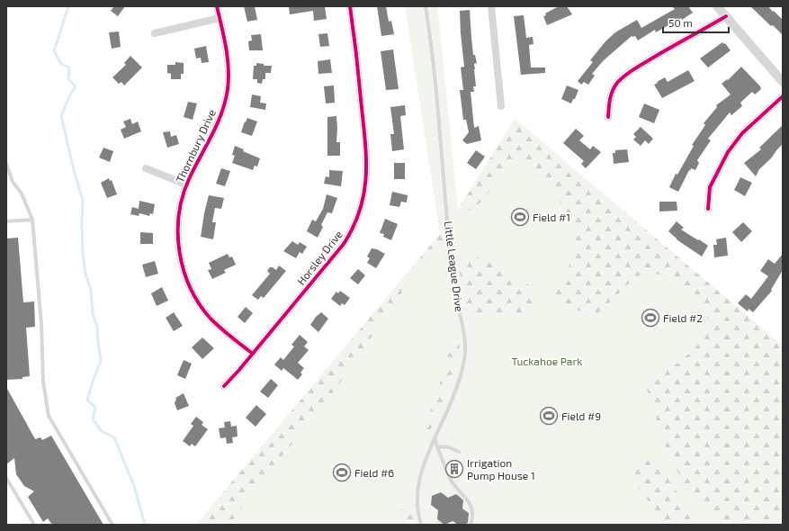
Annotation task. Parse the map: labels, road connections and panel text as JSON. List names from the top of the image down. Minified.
{"streets":{"street":["Thornbury Drive","Horsley Drive"],"lane":["Little League Drive"]},"crossings":[["Thornbury Drive","Horsley Drive"]],"parks":["Tuckahoe Park"],"places":{"sports":["Field #1","Field #2","Field #9","Field #6"],"building":["Irrigation Pump House 1"]},"scale_bar":"50 m"}
